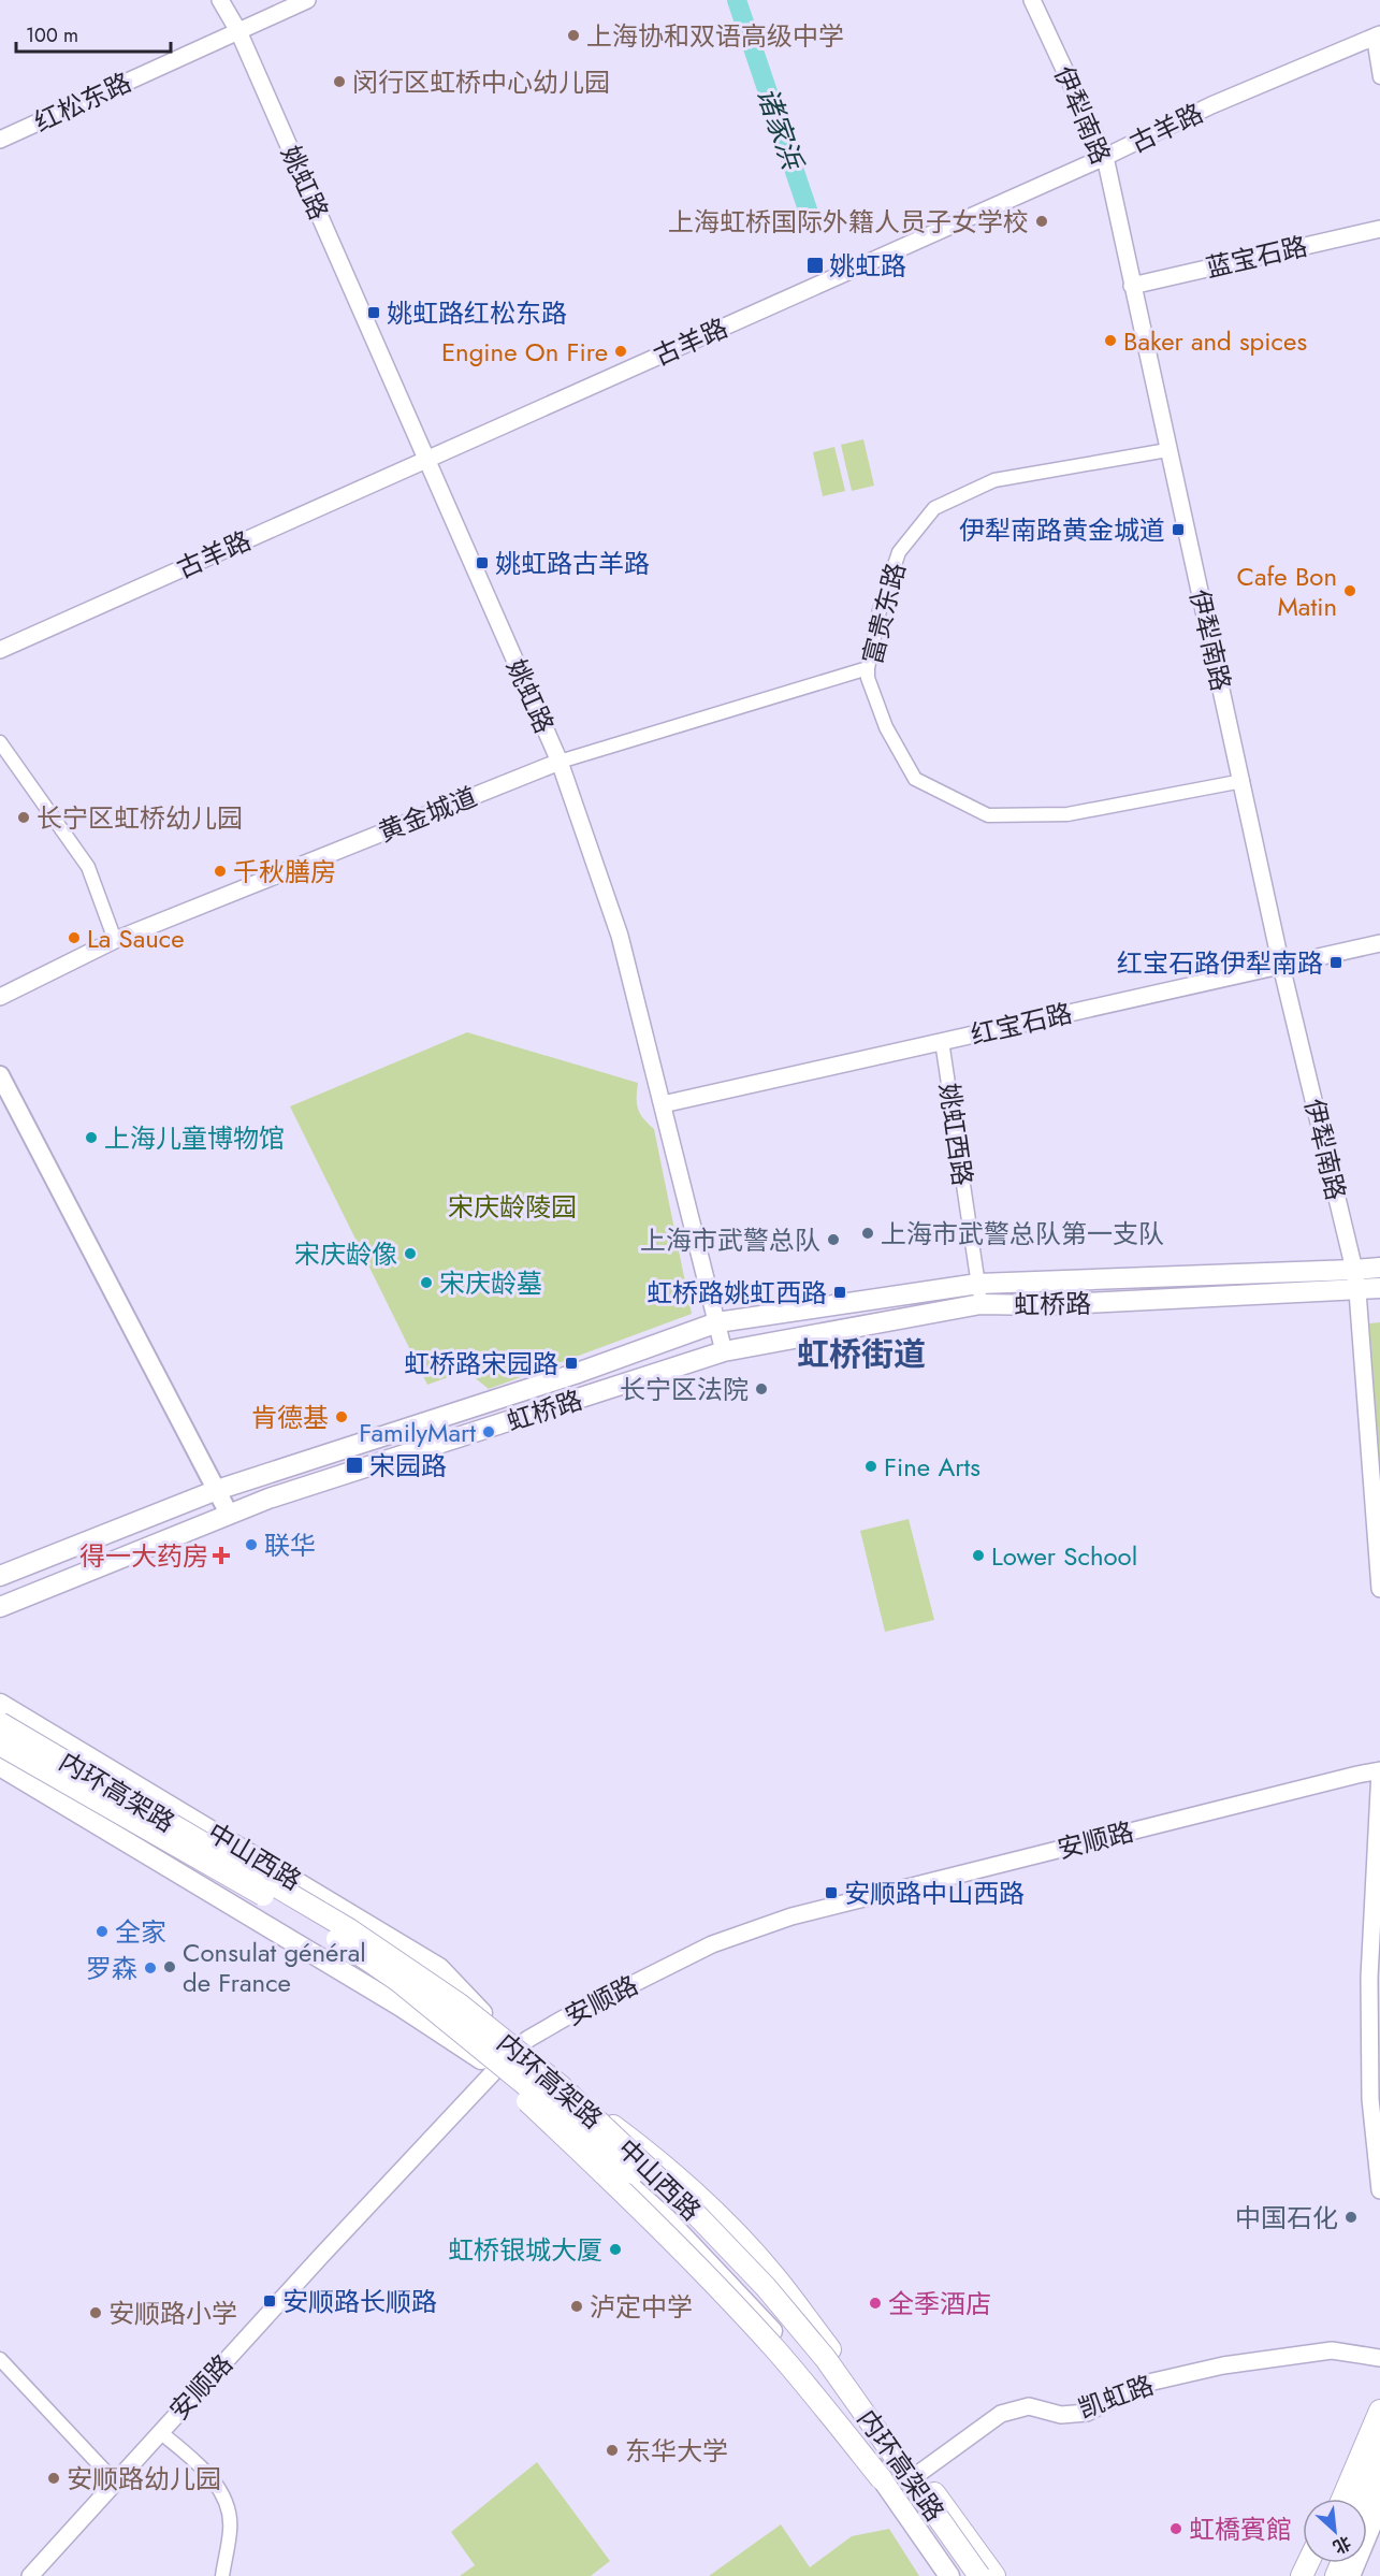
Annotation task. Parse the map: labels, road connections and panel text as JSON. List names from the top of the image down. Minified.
{"streets":{"highway":["内环高架路"],"main road":["虹桥路","中山西路"],"street":["红松东路","伊犁南路","古羊路","姚虹路","蓝宝石路","富贵东路","黄金城道","红宝石路","姚虹西路","安顺路","凯虹路"]},"crossings":[["红松东路","姚虹路"],["伊犁南路","古羊路"],["伊犁南路","蓝宝石路"],["伊犁南路","富贵东路"],["伊犁南路","红宝石路"],["伊犁南路","虹桥路"],["古羊路","姚虹路"],["姚虹路","黄金城道"],["姚虹路","红宝石路"],["姚虹路","虹桥路"],["富贵东路","黄金城道"],["红宝石路","姚虹西路"],["姚虹西路","虹桥路"],["内环高架路","中山西路"],["安顺路","中山西路"],["中山西路","凯虹路"]],"districts":["虹桥街道"],"water":["诸家浜"],"parks":["宋庆龄陵园"],"places":{"other":["上海协和双语高级中学","闵行区虹桥中心幼儿园","上海虹桥国际外籍人员子女学校","Baker and spices","Engine On Fire","Cafe Bon Matin","长宁区虹桥幼儿园","千秋膳房","La Sauce","上海儿童博物馆","上海市武警总队第一支队","上海市武警总队","宋庆龄像","宋庆龄墓","长宁区法院","肯德基","FamilyMart","Fine Arts","联华","Lower School","全家","Consulat général de France","罗森","中国石化","虹桥银城大厦","全季酒店","泸定中学","安顺路小学","东华大学","安顺路幼儿园","虹橋賓館"],"transit":["姚虹路","姚虹路红松东路","伊犁南路黄金城道","姚虹路古羊路","红宝石路伊犁南路","虹桥路姚虹西路","虹桥路宋园路","宋园路","安顺路中山西路","安顺路长顺路"],"health":["得一大药房"]},"scale_bar":"100 m","north":"bottom right"}
